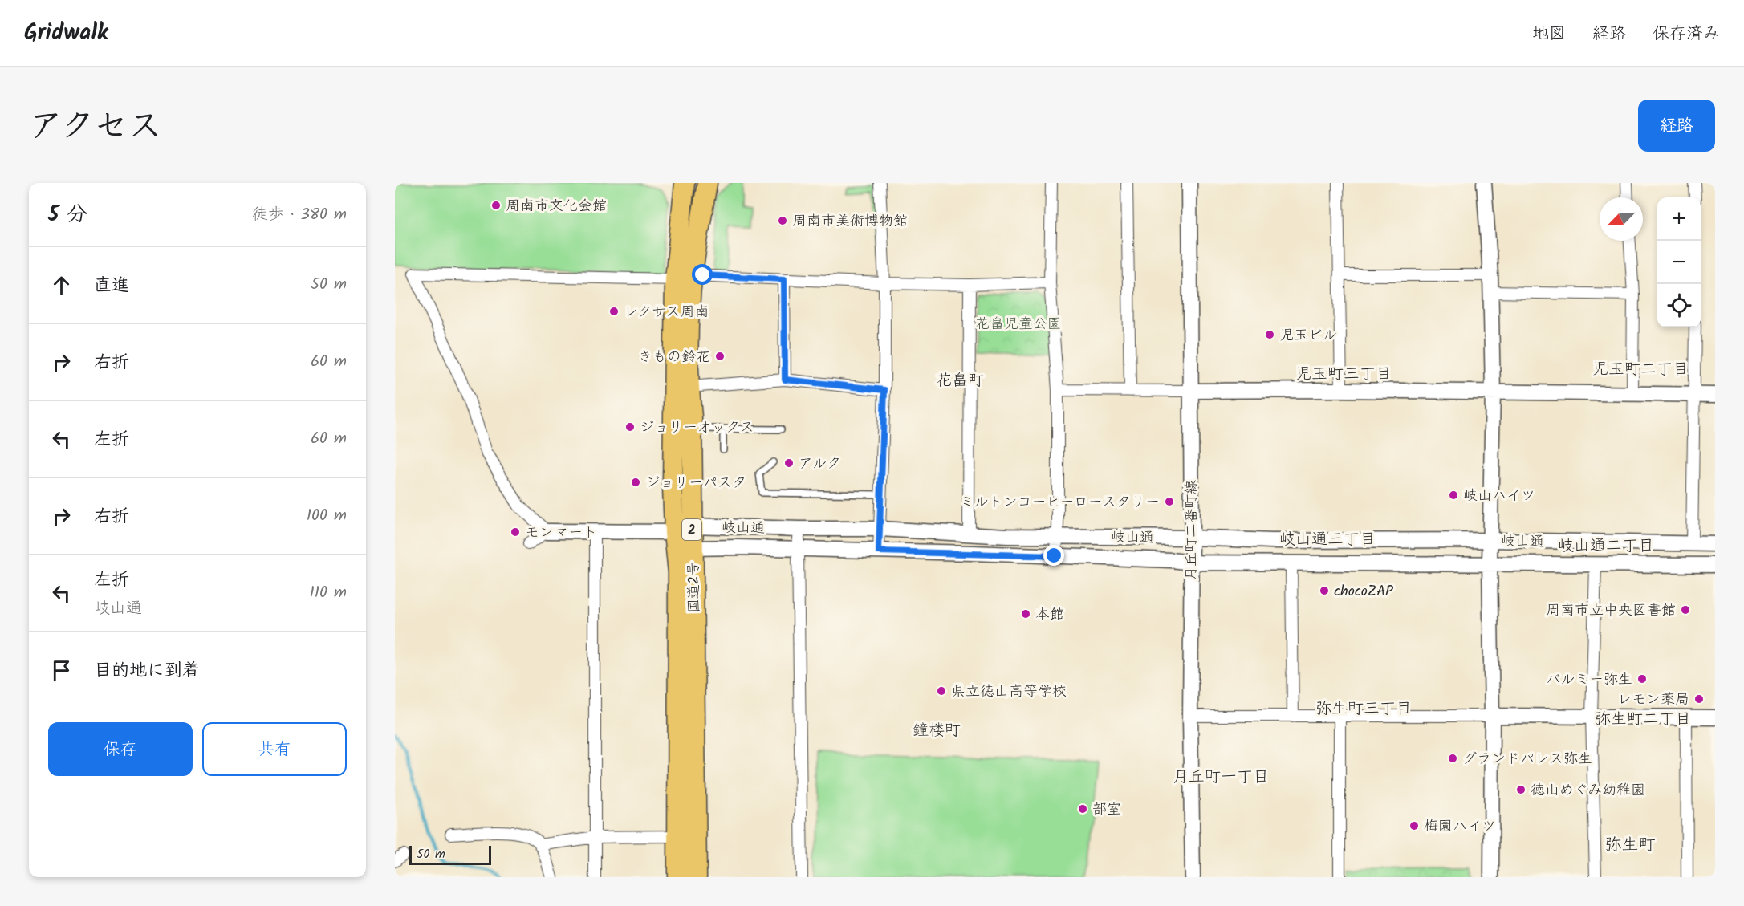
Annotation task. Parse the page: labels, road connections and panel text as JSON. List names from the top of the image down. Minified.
{"streets":{"highway":["2","国道2号"],"street":["岐山通","月丘町二番町線"]},"crossings":[["岐山通","月丘町二番町線"],["岐山通","国道2号"]],"districts":["児玉町二丁目","児玉町三丁目","花畠町","岐山通三丁目","岐山通二丁目","弥生町三丁目","弥生町二丁目","鐘楼町","月丘町一丁目","弥生町"],"parks":["花畠児童公園"],"places":["周南市文化会館","周南市美術博物館","レクサス周南","児玉ビル","きもの鈴花","ジョリーオックス","アルク","ジョリーパスタ","岐山ハイツ","ミルトンコーヒーロースタリー","モンマート","chocoZAP","周南市立中央図書館","本館","バルミー弥生","県立徳山高等学校","レモン薬局","グランドパレス弥生","徳山めぐみ幼稚園","部室","梅園ハイツ"],"scale_bar":"50 m","north":"bottom left","page":{"header":"Gridwalk","nav":["地図","経路","保存済み"],"title":"アクセス","buttons":["経路",["保存","共有"]],"heading":["5 分","徒歩 · 380 m"],"map_buttons":["+","−"],"list":[["直進","50 m"],["右折","60 m"],["左折","60 m"],["右折","100 m"],["左折","岐山通","110 m"],"目的地に到着"],"scale":"50 m"}}
